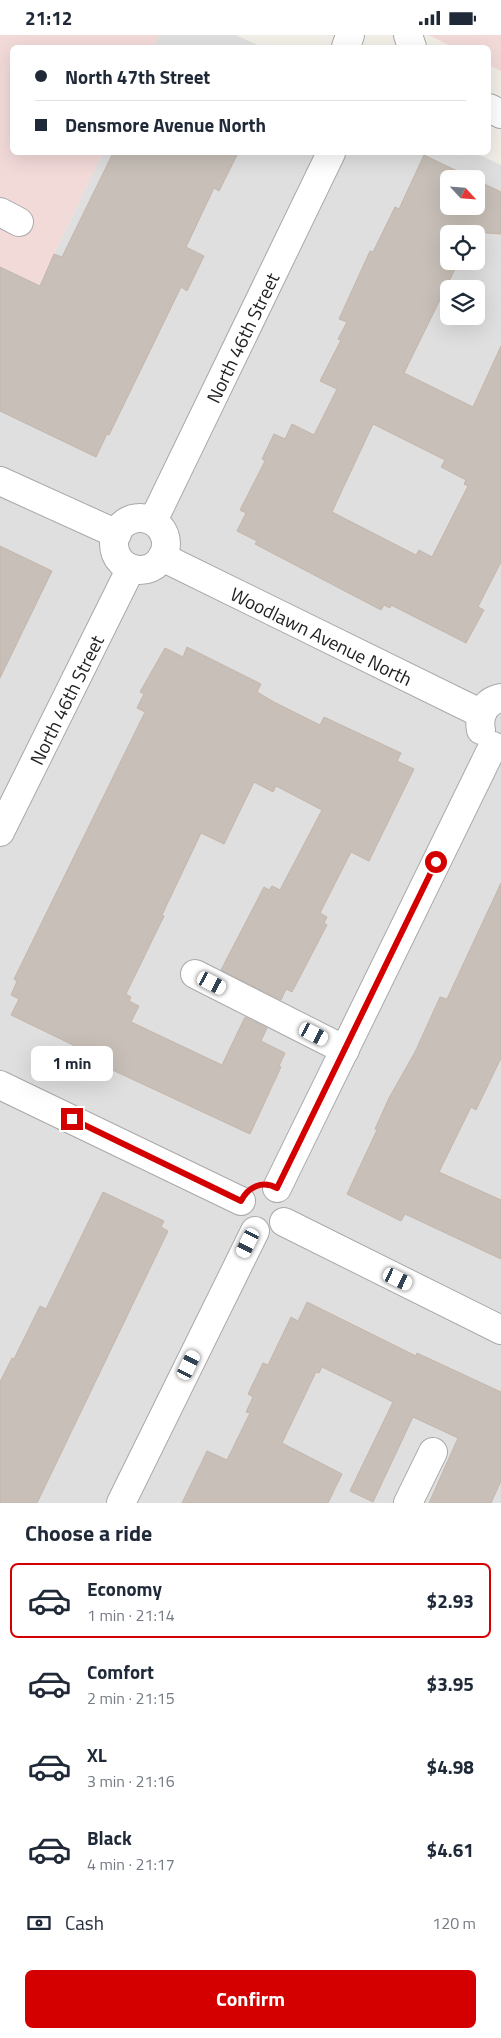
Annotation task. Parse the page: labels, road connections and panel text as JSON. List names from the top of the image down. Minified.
{"streets":{"street":["North 46th Street","Woodlawn Avenue North"]},"crossings":[["North 46th Street","Woodlawn Avenue North"]],"north":"bottom right","page":{"status":"21:12","banner":["North 47th Street","Densmore Avenue North"],"bubble":"1 min","heading":"Choose a ride","list":[{"name":"Economy","note":"1 min · 21:14","value":"$2.93"},{"name":"Comfort","note":"2 min · 21:15","value":"$3.95"},{"name":"XL","note":"3 min · 21:16","value":"$4.98"},{"name":"Black","note":"4 min · 21:17","value":"$4.61"}],"pay":["Cash","120 m"],"buttons":"Confirm"}}
